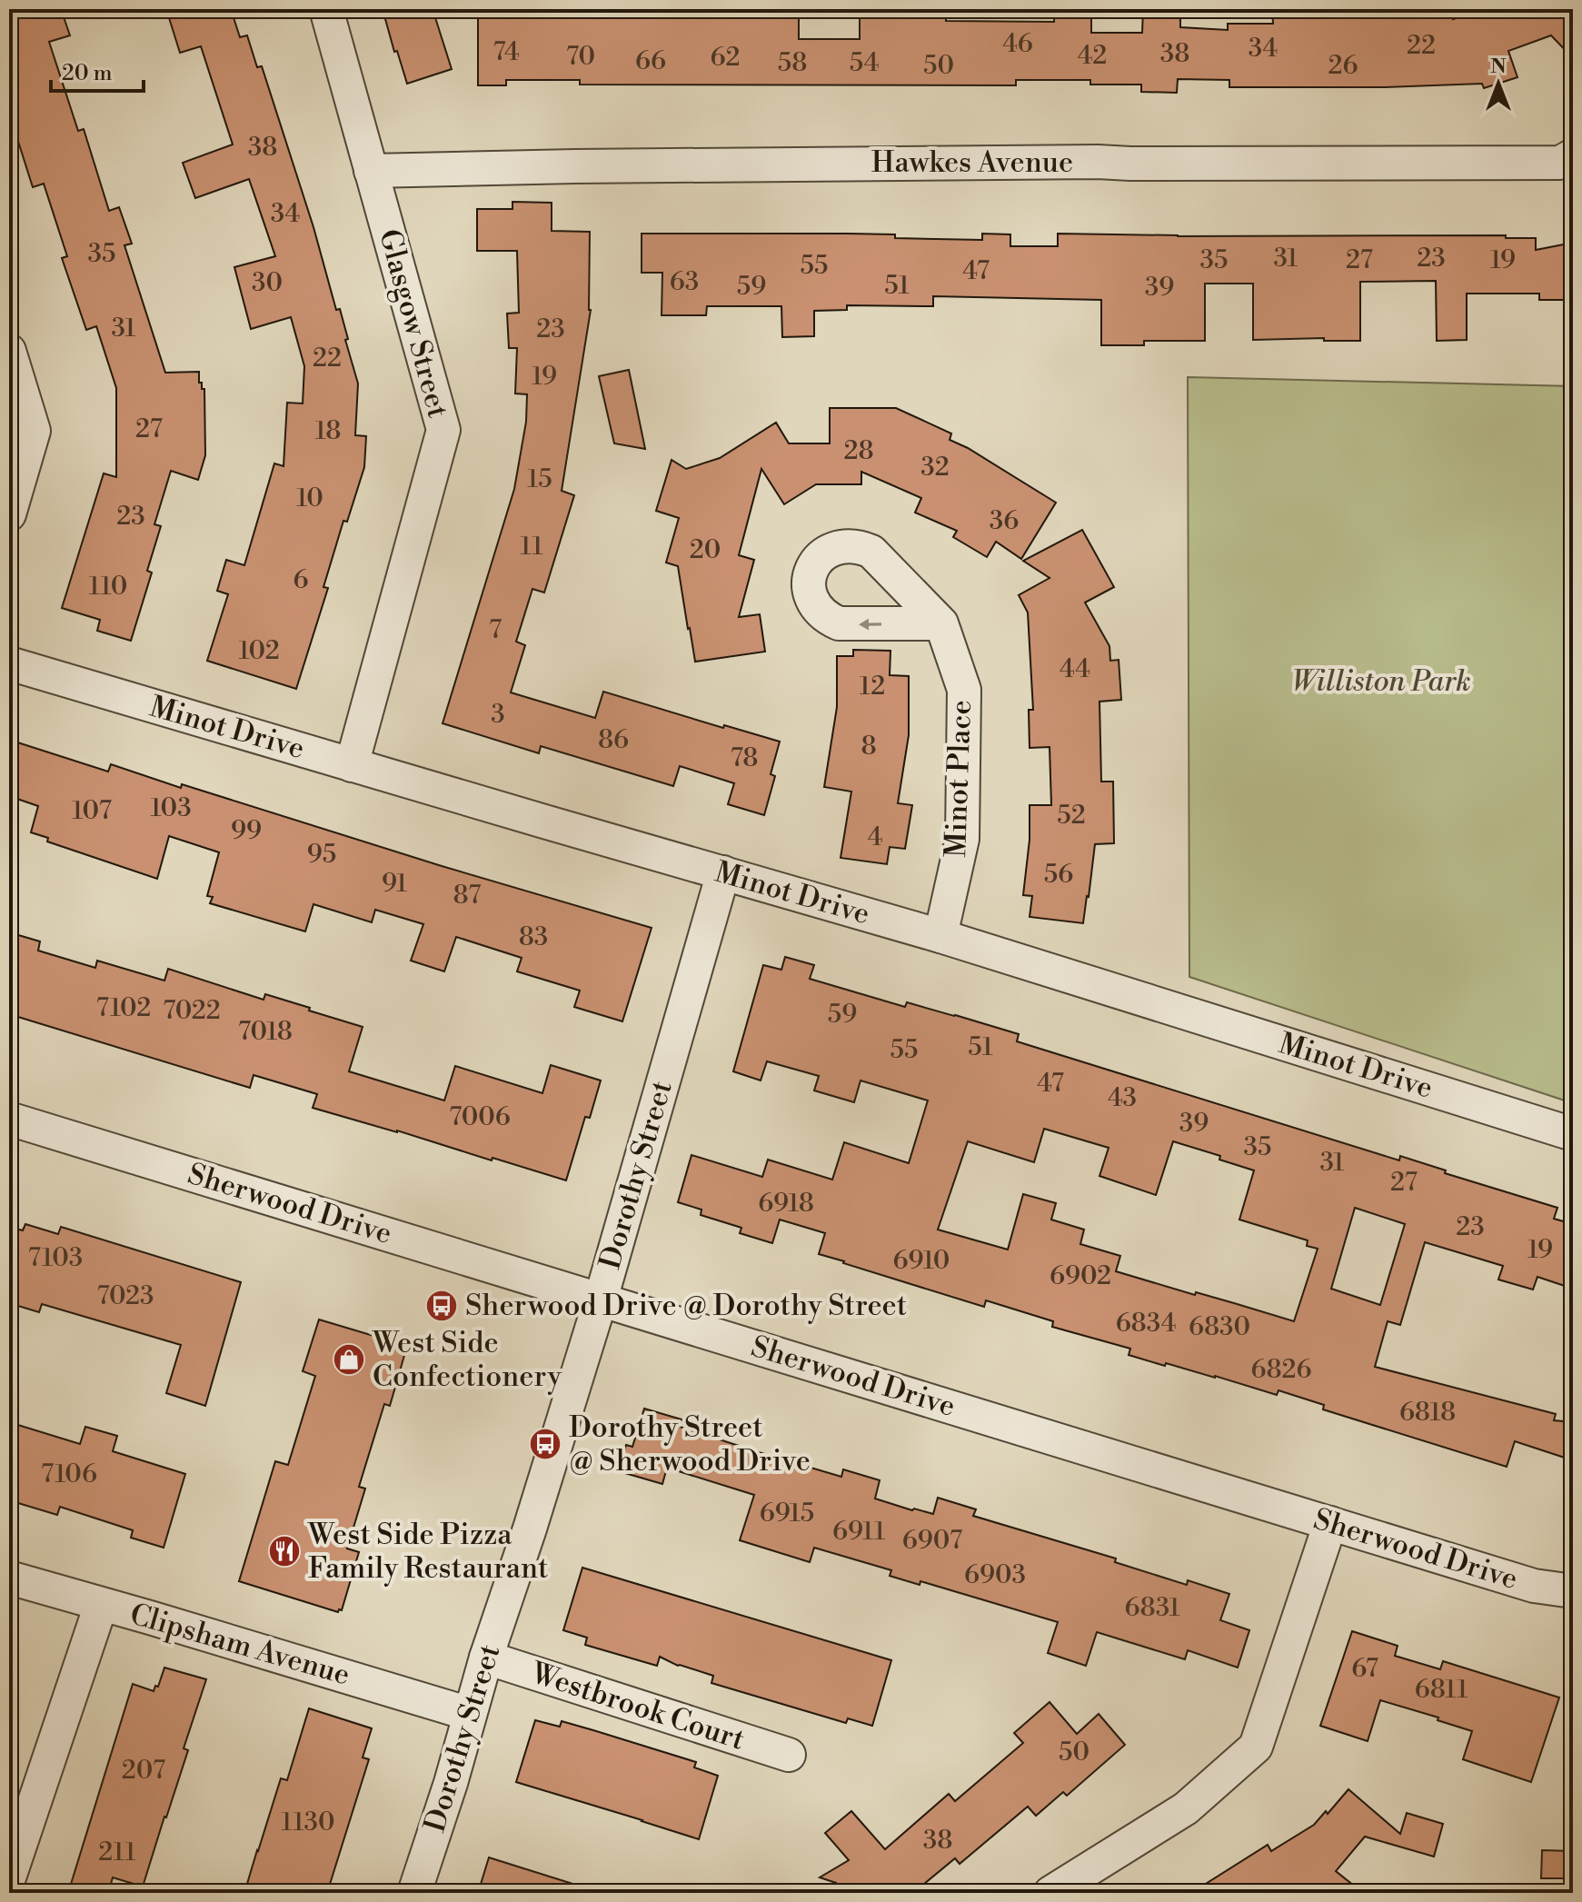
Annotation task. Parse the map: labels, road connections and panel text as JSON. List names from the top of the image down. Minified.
{"streets":{"street":["Hawkes Avenue","Glasgow Street","Minot Drive","Minot Place","Dorothy Street","Sherwood Drive","Clipsham Avenue","Westbrook Court"]},"crossings":[["Hawkes Avenue","Glasgow Street"],["Glasgow Street","Minot Drive"],["Minot Drive","Minot Place"],["Minot Drive","Dorothy Street"],["Dorothy Street","Sherwood Drive"],["Dorothy Street","Clipsham Avenue"],["Dorothy Street","Westbrook Court"]],"parks":["Williston Park"],"places":{"bus stop":["Sherwood Drive @ Dorothy Street","Dorothy Street @ Sherwood Drive"],"shop":["West Side Confectionery"],"restaurant":["West Side Pizza Family Restaurant"]},"house_numbers":["46","22","34","74","38","42","70","62","66","58","54","50","26","38","34","35","31","23","35","27","19","55","47","63","30","51","59","39","31","23","22","19","27","18","28","32","15","10","23","36","11","20","6","110","7","102","44","12","3","86","8","78","103","107","52","99","4","95","56","91","87","83","7102","7022","59","7018","51","55","47","43","7006","39","35","31","27","6918","23","19","7103","6910","6902","7023","6834","6830","6826","6818","7106","6915","6911","6907","6903","6831","67","6811","50","207","1130","38","211"],"scale_bar":"20 m","north":"top"}
